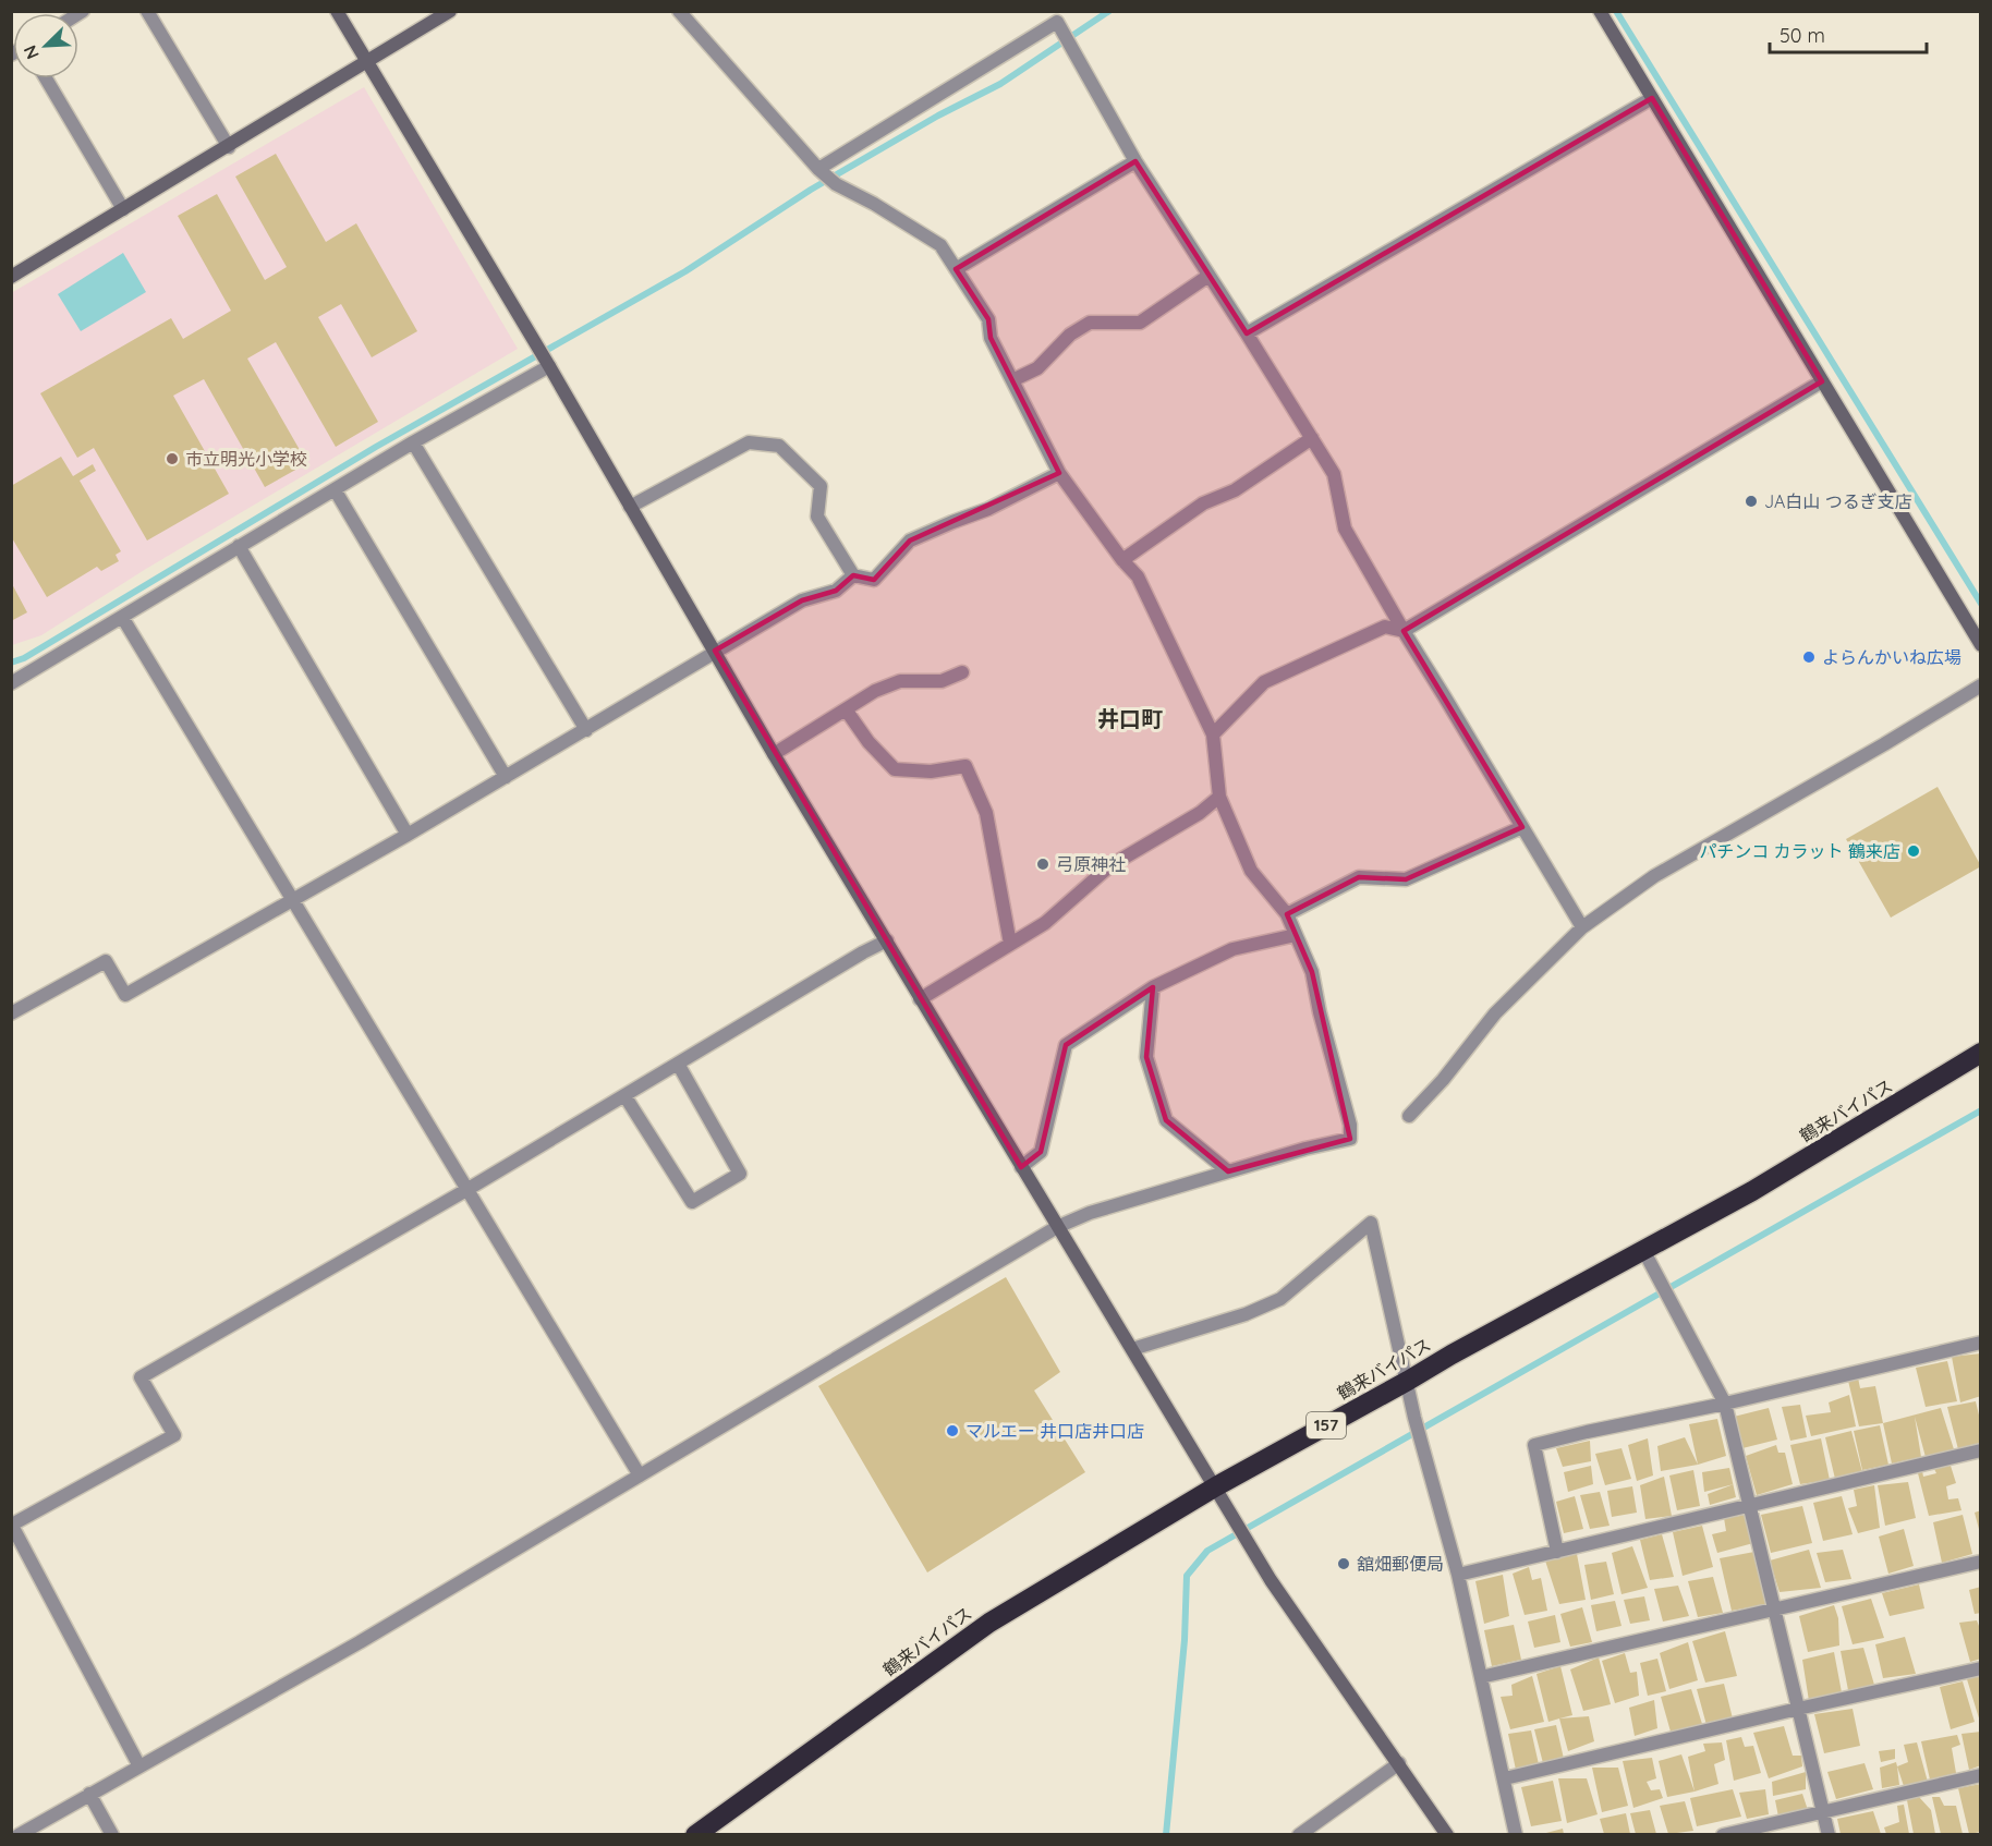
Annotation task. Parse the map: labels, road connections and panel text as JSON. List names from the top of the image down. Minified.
{"streets":{"highway":["鶴来バイパス","157"]},"districts":["井口町"],"places":["市立明光小学校","JA白山 つるぎ支店","よらんかいね広場","パチンコ カラット 鶴来店","弓原神社","マルエー 井口店井口店","舘畑郵便局"],"scale_bar":"50 m","north":"bottom left"}
